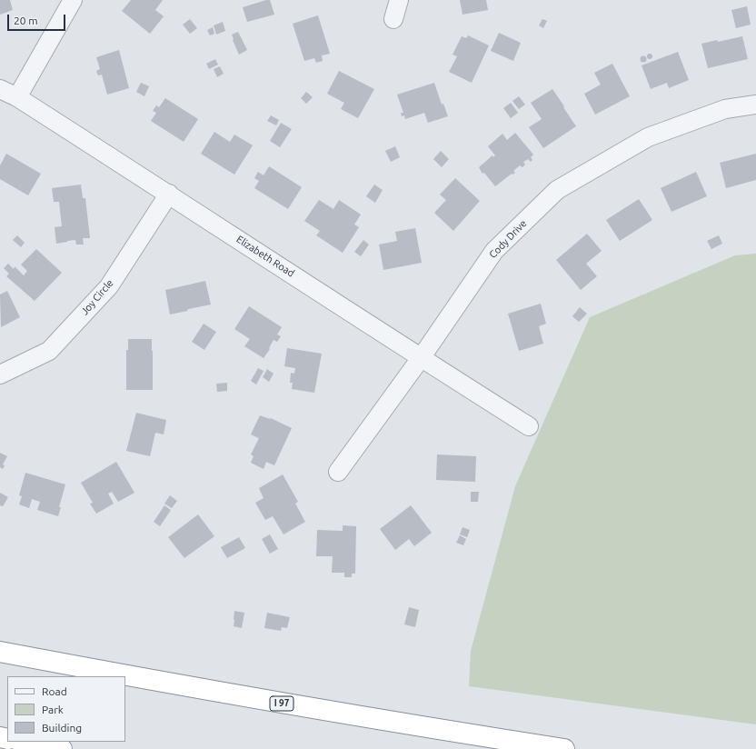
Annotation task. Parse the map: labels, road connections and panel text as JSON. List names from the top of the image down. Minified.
{"streets":{"highway":["I 97"],"street":["Cody Drive","Elizabeth Road","Joy Circle"]},"crossings":[["Cody Drive","Elizabeth Road"],["Elizabeth Road","Joy Circle"]],"legend":["Road","Park","Building"],"scale_bar":"20 m"}
